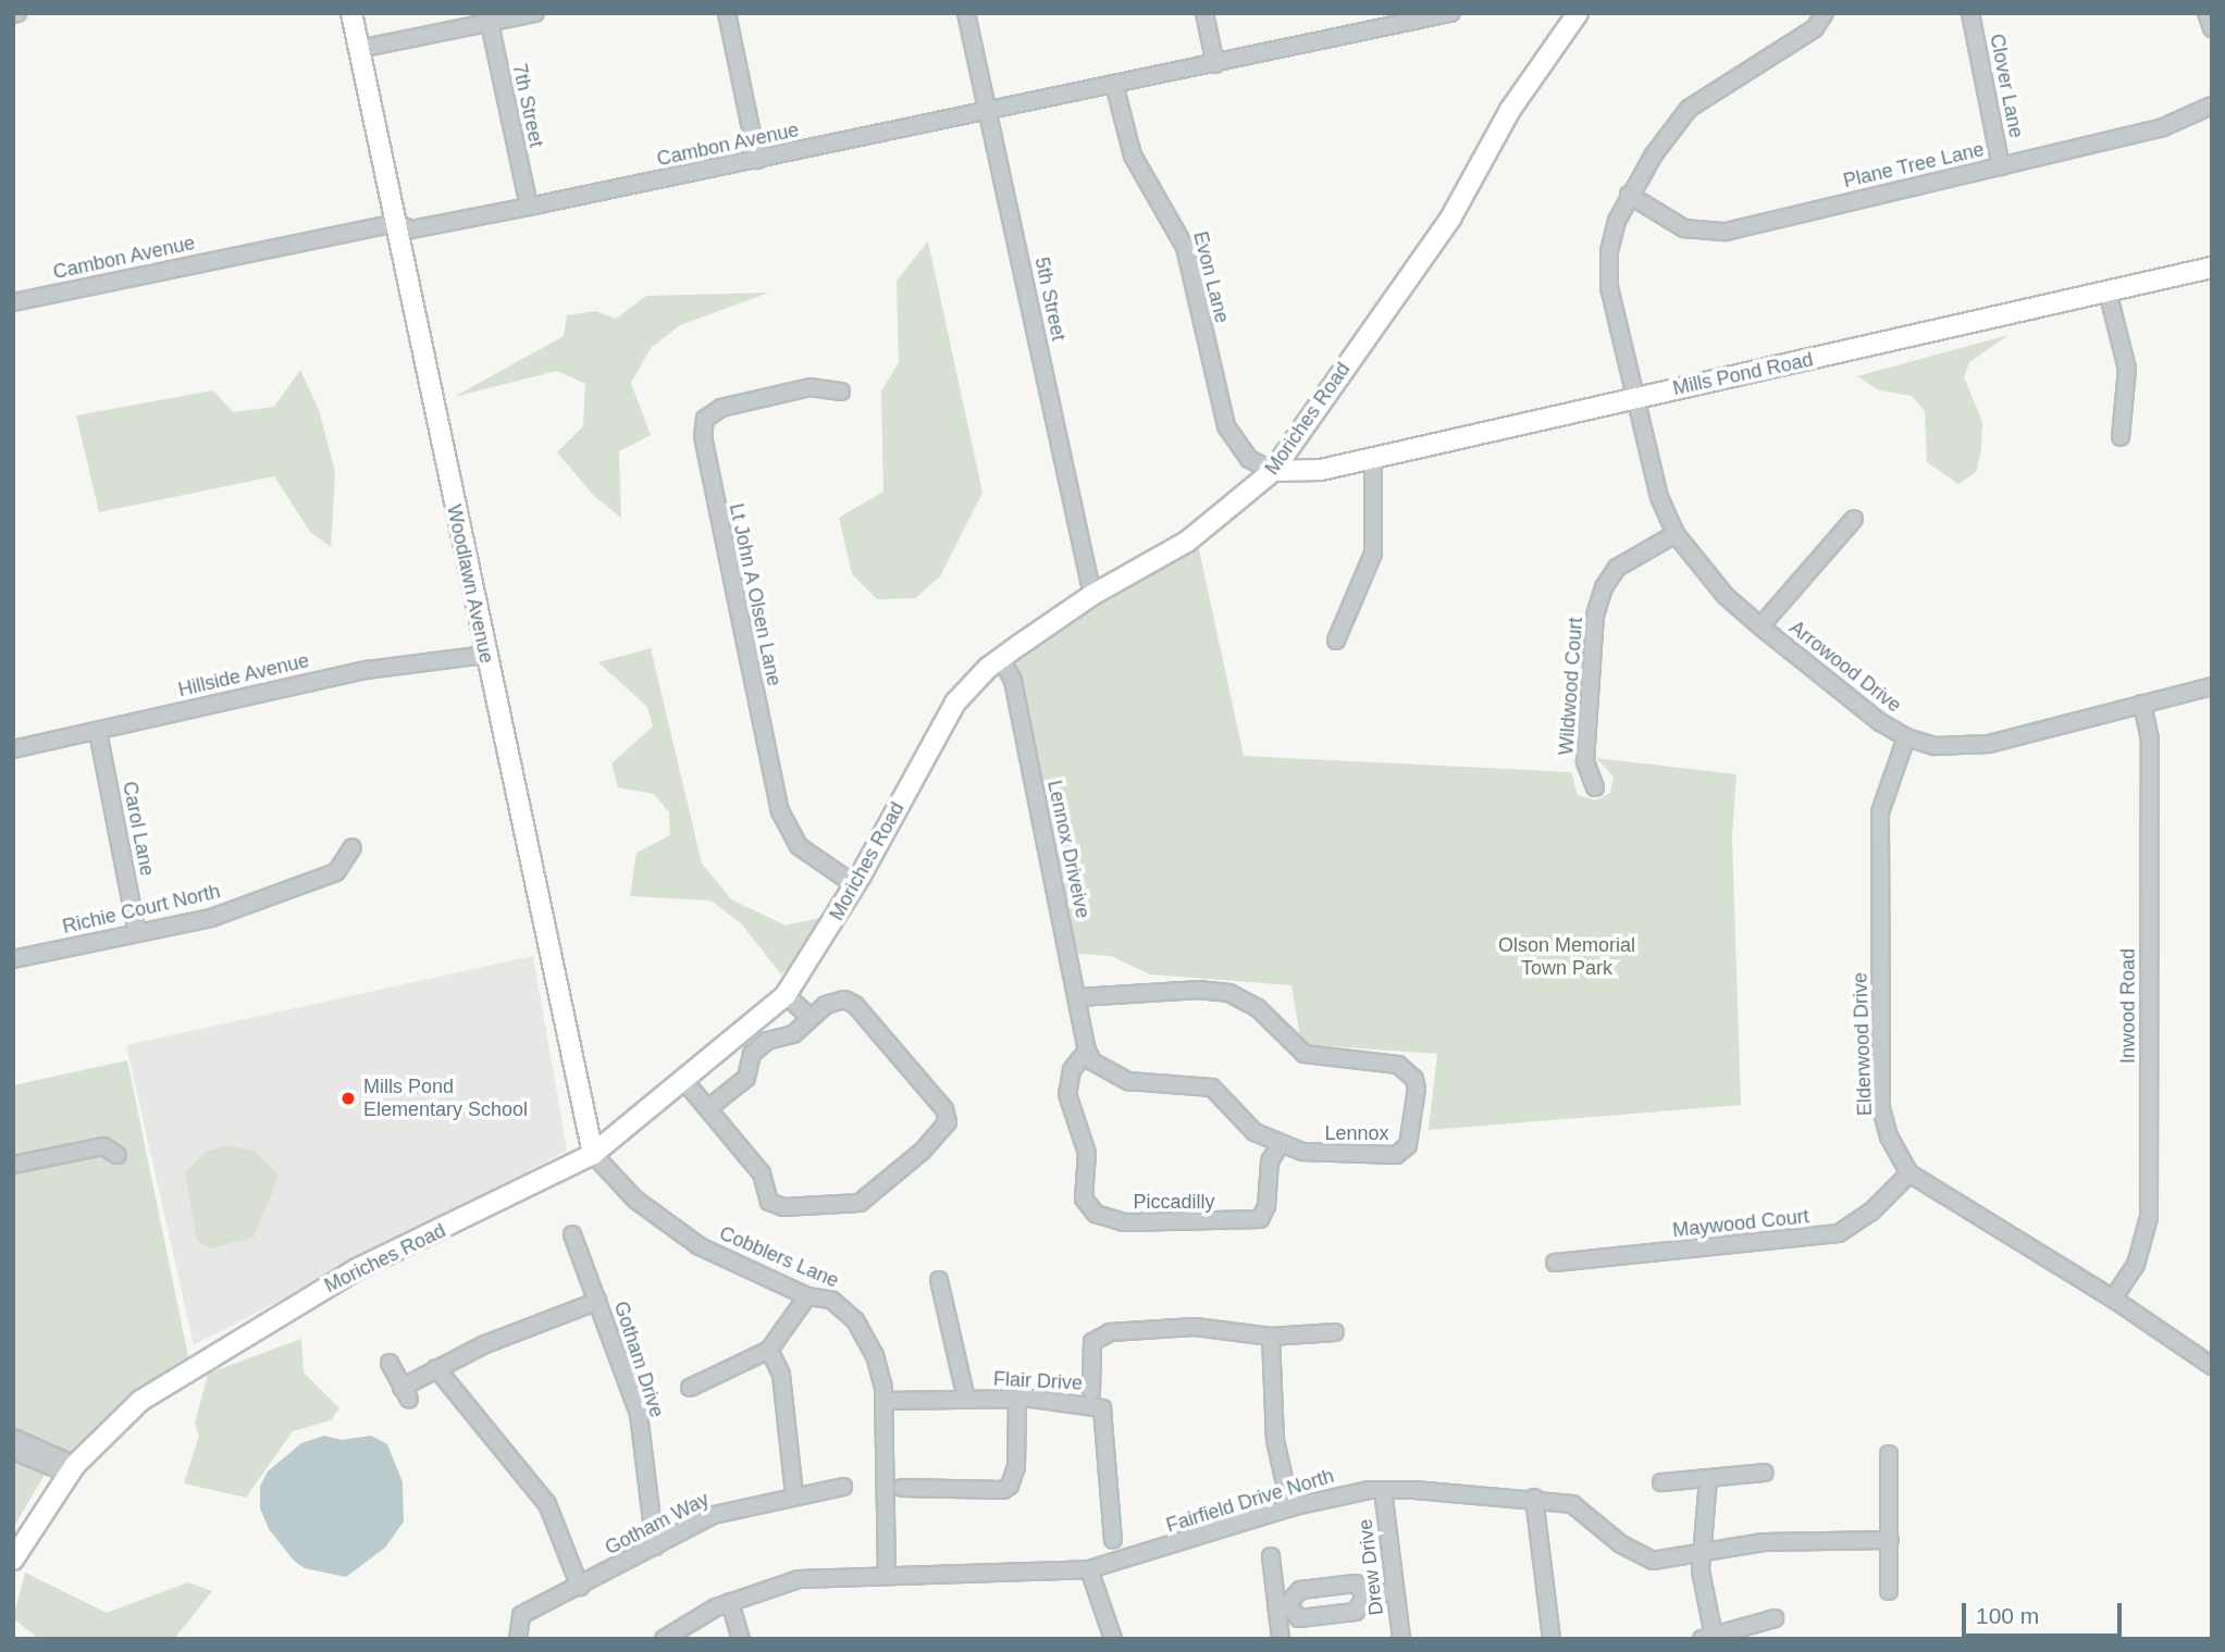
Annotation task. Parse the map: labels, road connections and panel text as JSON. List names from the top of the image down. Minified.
{"streets":{"main road":["Mills Pond Road","Moriches Road","Woodlawn Avenue"],"street":["Clover Lane","7th Street","Cambon Avenue","Plane Tree Lane","Evon Lane","5th Street","Lt John A Olsen Lane","Arrowood Drive","Hillside Avenue","Wildwood Court","Carol Lane","Lennox Driveive","Richie Court North","Inwood Road","Elderwood Drive","Lennox","Piccadilly","Maywood Court","Cobblers Lane","Gotham Drive","Flair Drive","Fairfield Drive North","Gotham Way","Drew Drive"]},"crossings":[["Clover Lane","Plane Tree Lane"],["7th Street","Cambon Avenue"],["Cambon Avenue","Evon Lane"],["Cambon Avenue","5th Street"],["Cambon Avenue","Woodlawn Avenue"],["Plane Tree Lane","Arrowood Drive"],["Evon Lane","Mills Pond Road"],["Evon Lane","Moriches Road"],["5th Street","Moriches Road"],["Mills Pond Road","Moriches Road"],["Mills Pond Road","Arrowood Drive"],["Moriches Road","Woodlawn Avenue"],["Moriches Road","Lt John A Olsen Lane"],["Moriches Road","Lennox Driveive"],["Moriches Road","Cobblers Lane"],["Woodlawn Avenue","Hillside Avenue"],["Woodlawn Avenue","Cobblers Lane"],["Arrowood Drive","Wildwood Court"],["Arrowood Drive","Inwood Road"],["Arrowood Drive","Elderwood Drive"],["Hillside Avenue","Carol Lane"],["Carol Lane","Richie Court North"],["Lennox Driveive","Lennox"],["Lennox Driveive","Piccadilly"],["Inwood Road","Elderwood Drive"],["Elderwood Drive","Maywood Court"],["Lennox","Piccadilly"],["Cobblers Lane","Flair Drive"],["Cobblers Lane","Fairfield Drive North"],["Gotham Drive","Gotham Way"],["Fairfield Drive North","Drew Drive"]],"parks":["Olson Memorial Town Park"],"places":["Mills Pond Elementary School"],"scale_bar":"100 m"}
